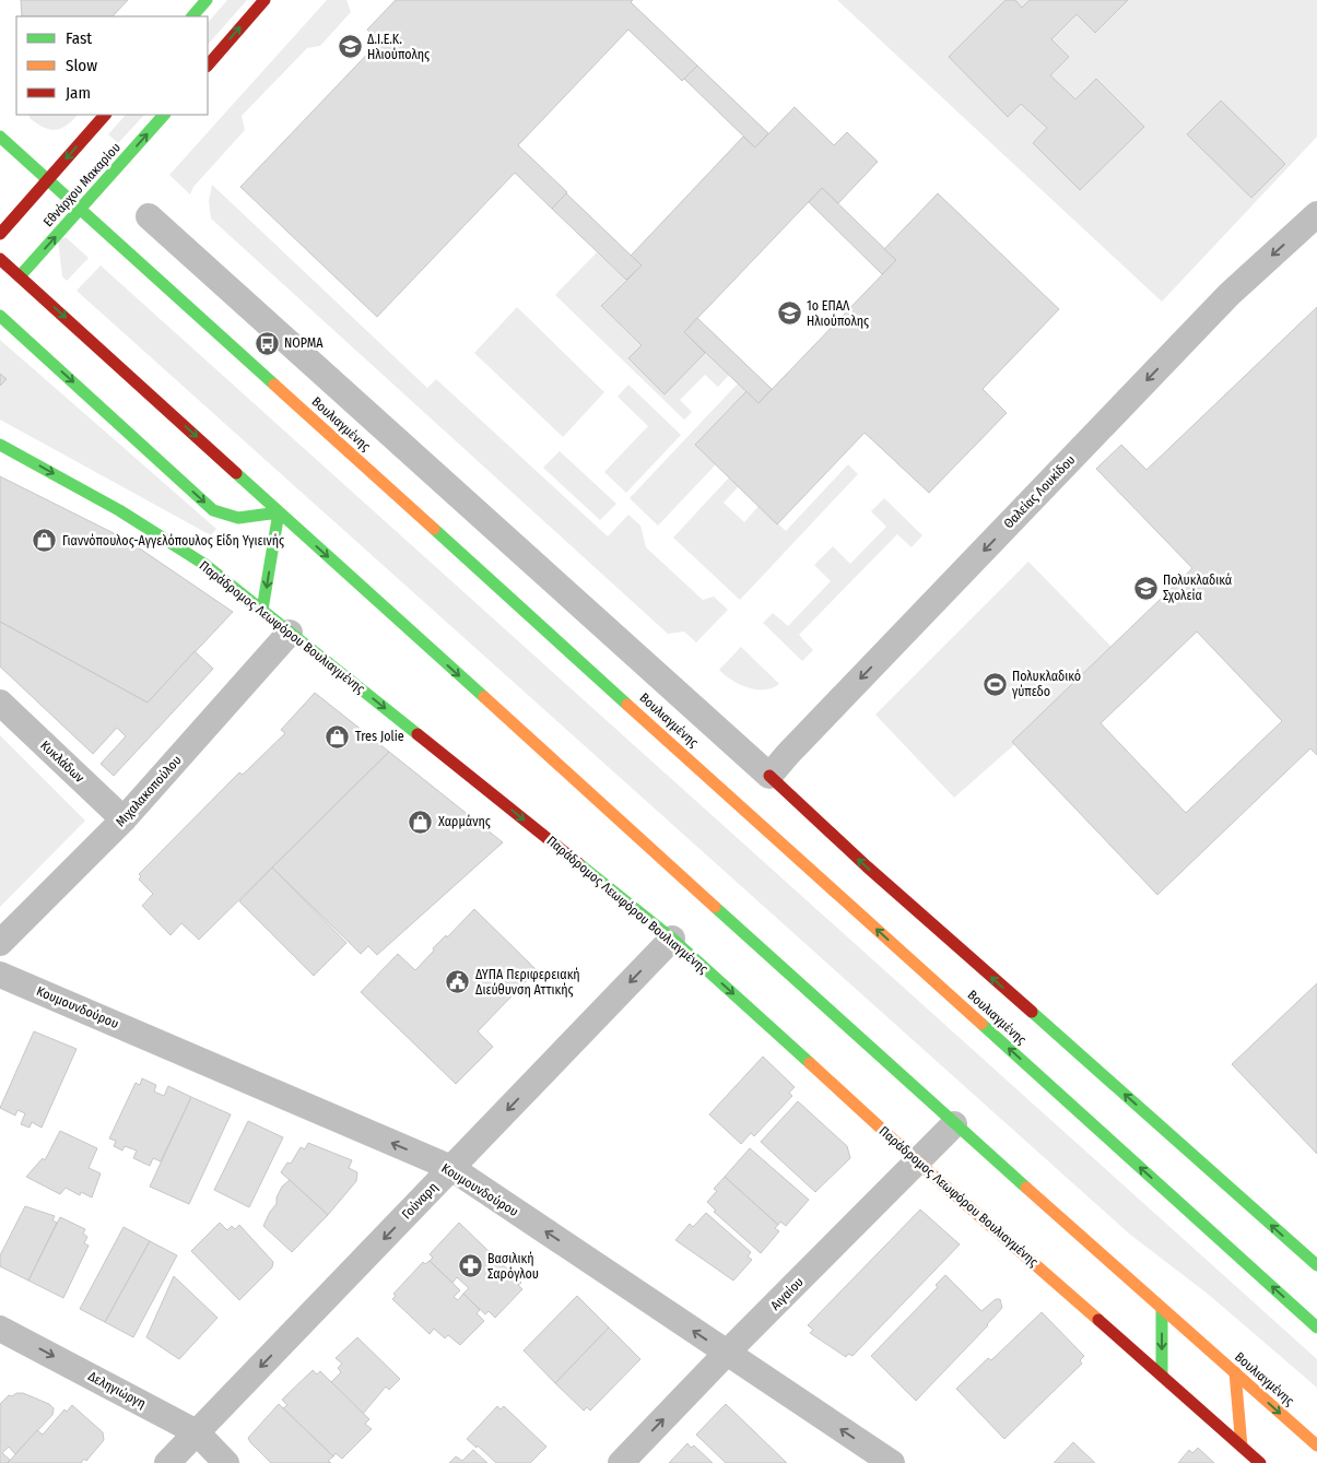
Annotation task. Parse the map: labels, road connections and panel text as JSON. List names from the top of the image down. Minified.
{"streets":{"main road":["Εθνάρχου Μακαρίου","Βουλιαγμένης","Παράδρομος Λεωφόρου Βουλιαγμένης"],"street":["Θαλείας Λουκίδου","Κυκλάδων","Μιχαλακοπούλου","Κουμουνδούρου","Γούναρη","Αιγαίου","Δεληγιώργη"]},"crossings":[["Εθνάρχου Μακαρίου","Βουλιαγμένης"],["Βουλιαγμένης","Αιγαίου"],["Παράδρομος Λεωφόρου Βουλιαγμένης","Μιχαλακοπούλου"],["Παράδρομος Λεωφόρου Βουλιαγμένης","Γούναρη"],["Παράδρομος Λεωφόρου Βουλιαγμένης","Αιγαίου"],["Κυκλάδων","Μιχαλακοπούλου"],["Κουμουνδούρου","Γούναρη"],["Κουμουνδούρου","Αιγαίου"],["Γούναρη","Δεληγιώργη"]],"one_way":["Θαλείας Λουκίδου","Παράδρομος Λεωφόρου Βουλιαγμένης","Κουμουνδούρου","Γούναρη","Δεληγιώργη"],"places":{"school or university":["Δ.Ι.Ε.Κ. Ηλιούπολης","1ο ΕΠΑΛ Ηλιούπολης","Πολυκλαδικά Σχολεία"],"bus stop":["ΝΟΡΜΑ"],"shop":["Γιαννόπουλος-Αγγελόπουλος Είδη Υγιεινής","Tres Jolie","Χαρμάνης"],"sports":["Πολυκλαδικό γύπεδο"],"public building":["ΔΥΠΑ Περιφερειακή Διεύθυνση Αττικής"],"pharmacy":["Βασιλική Σαρόγλου"]},"legend":["Fast","Slow","Jam"]}
